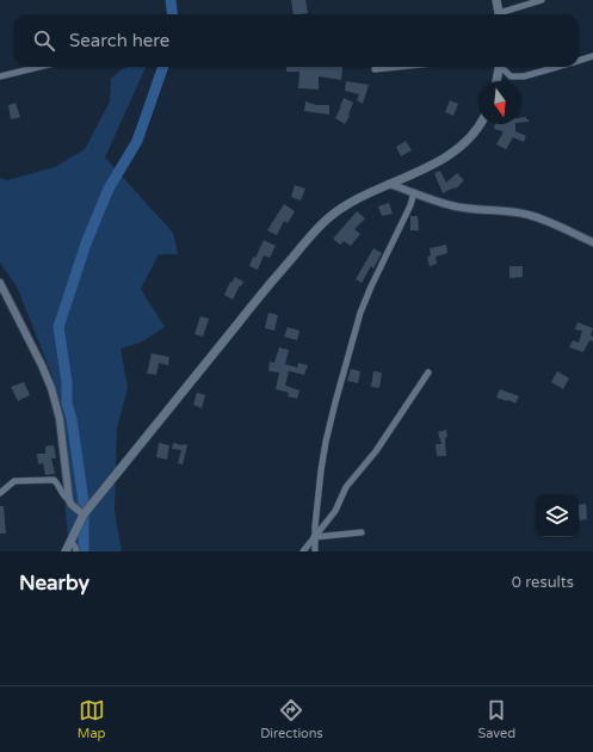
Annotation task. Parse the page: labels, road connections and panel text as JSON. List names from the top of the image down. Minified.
{"north":"bottom","page":{"search":"Search here","heading":["Nearby","0 results"],"nav":["Map","Directions","Saved"]}}
